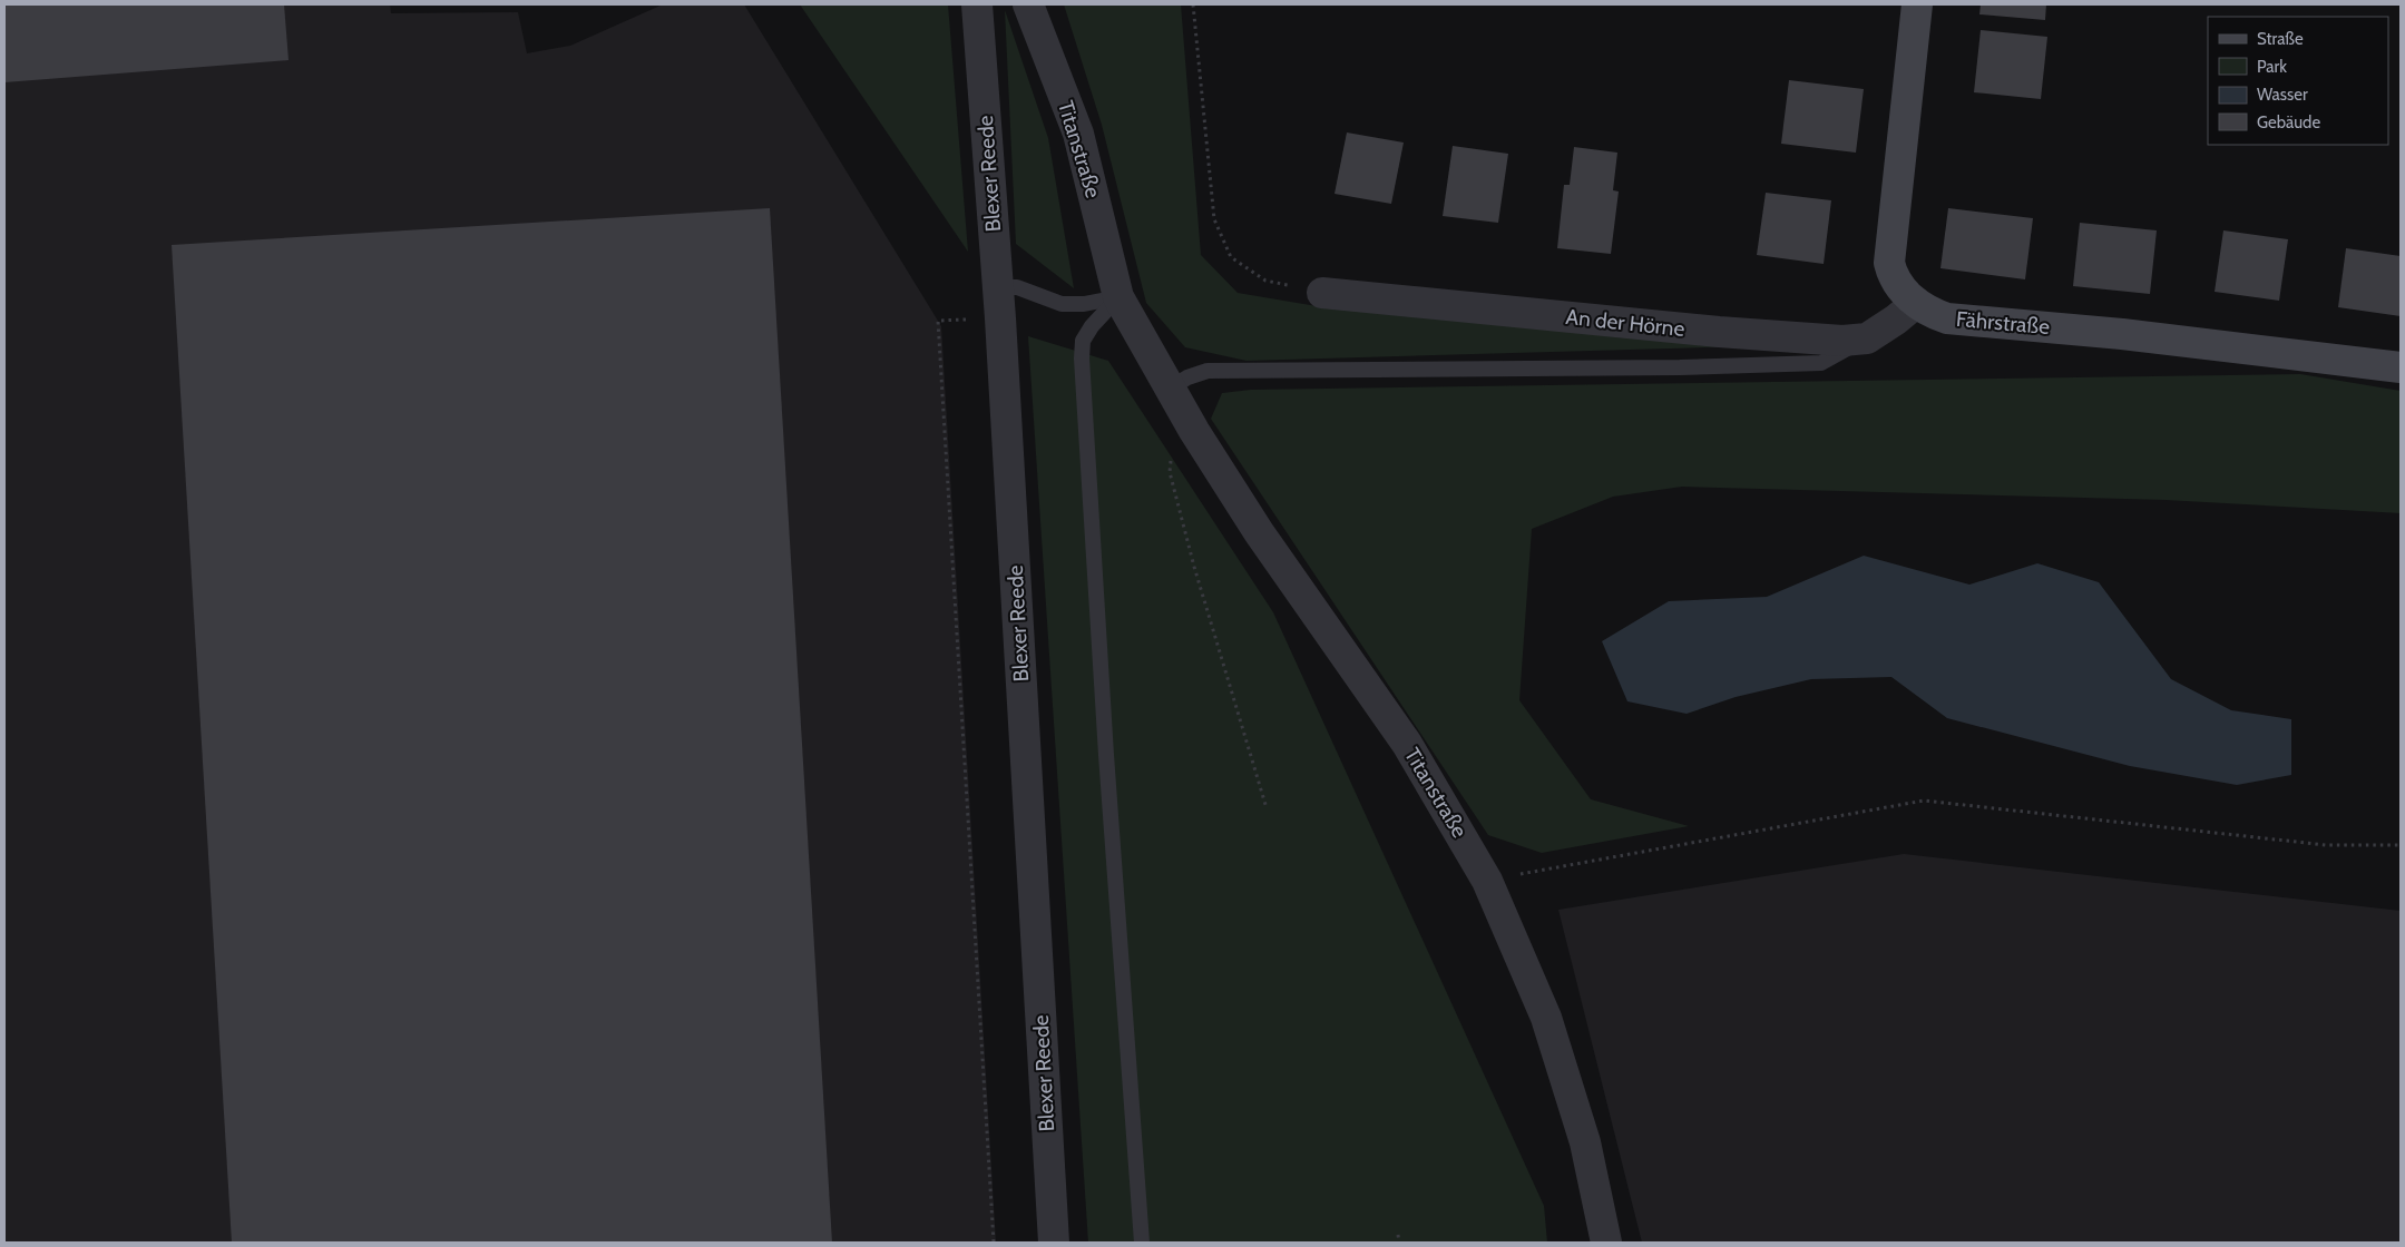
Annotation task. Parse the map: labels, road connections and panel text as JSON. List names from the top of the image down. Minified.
{"streets":{"street":["Titanstraße","Blexer Reede","An der Hörne","Fährstraße"]},"crossings":[["An der Hörne","Fährstraße"]],"legend":["Straße","Park","Wasser","Gebäude"]}
